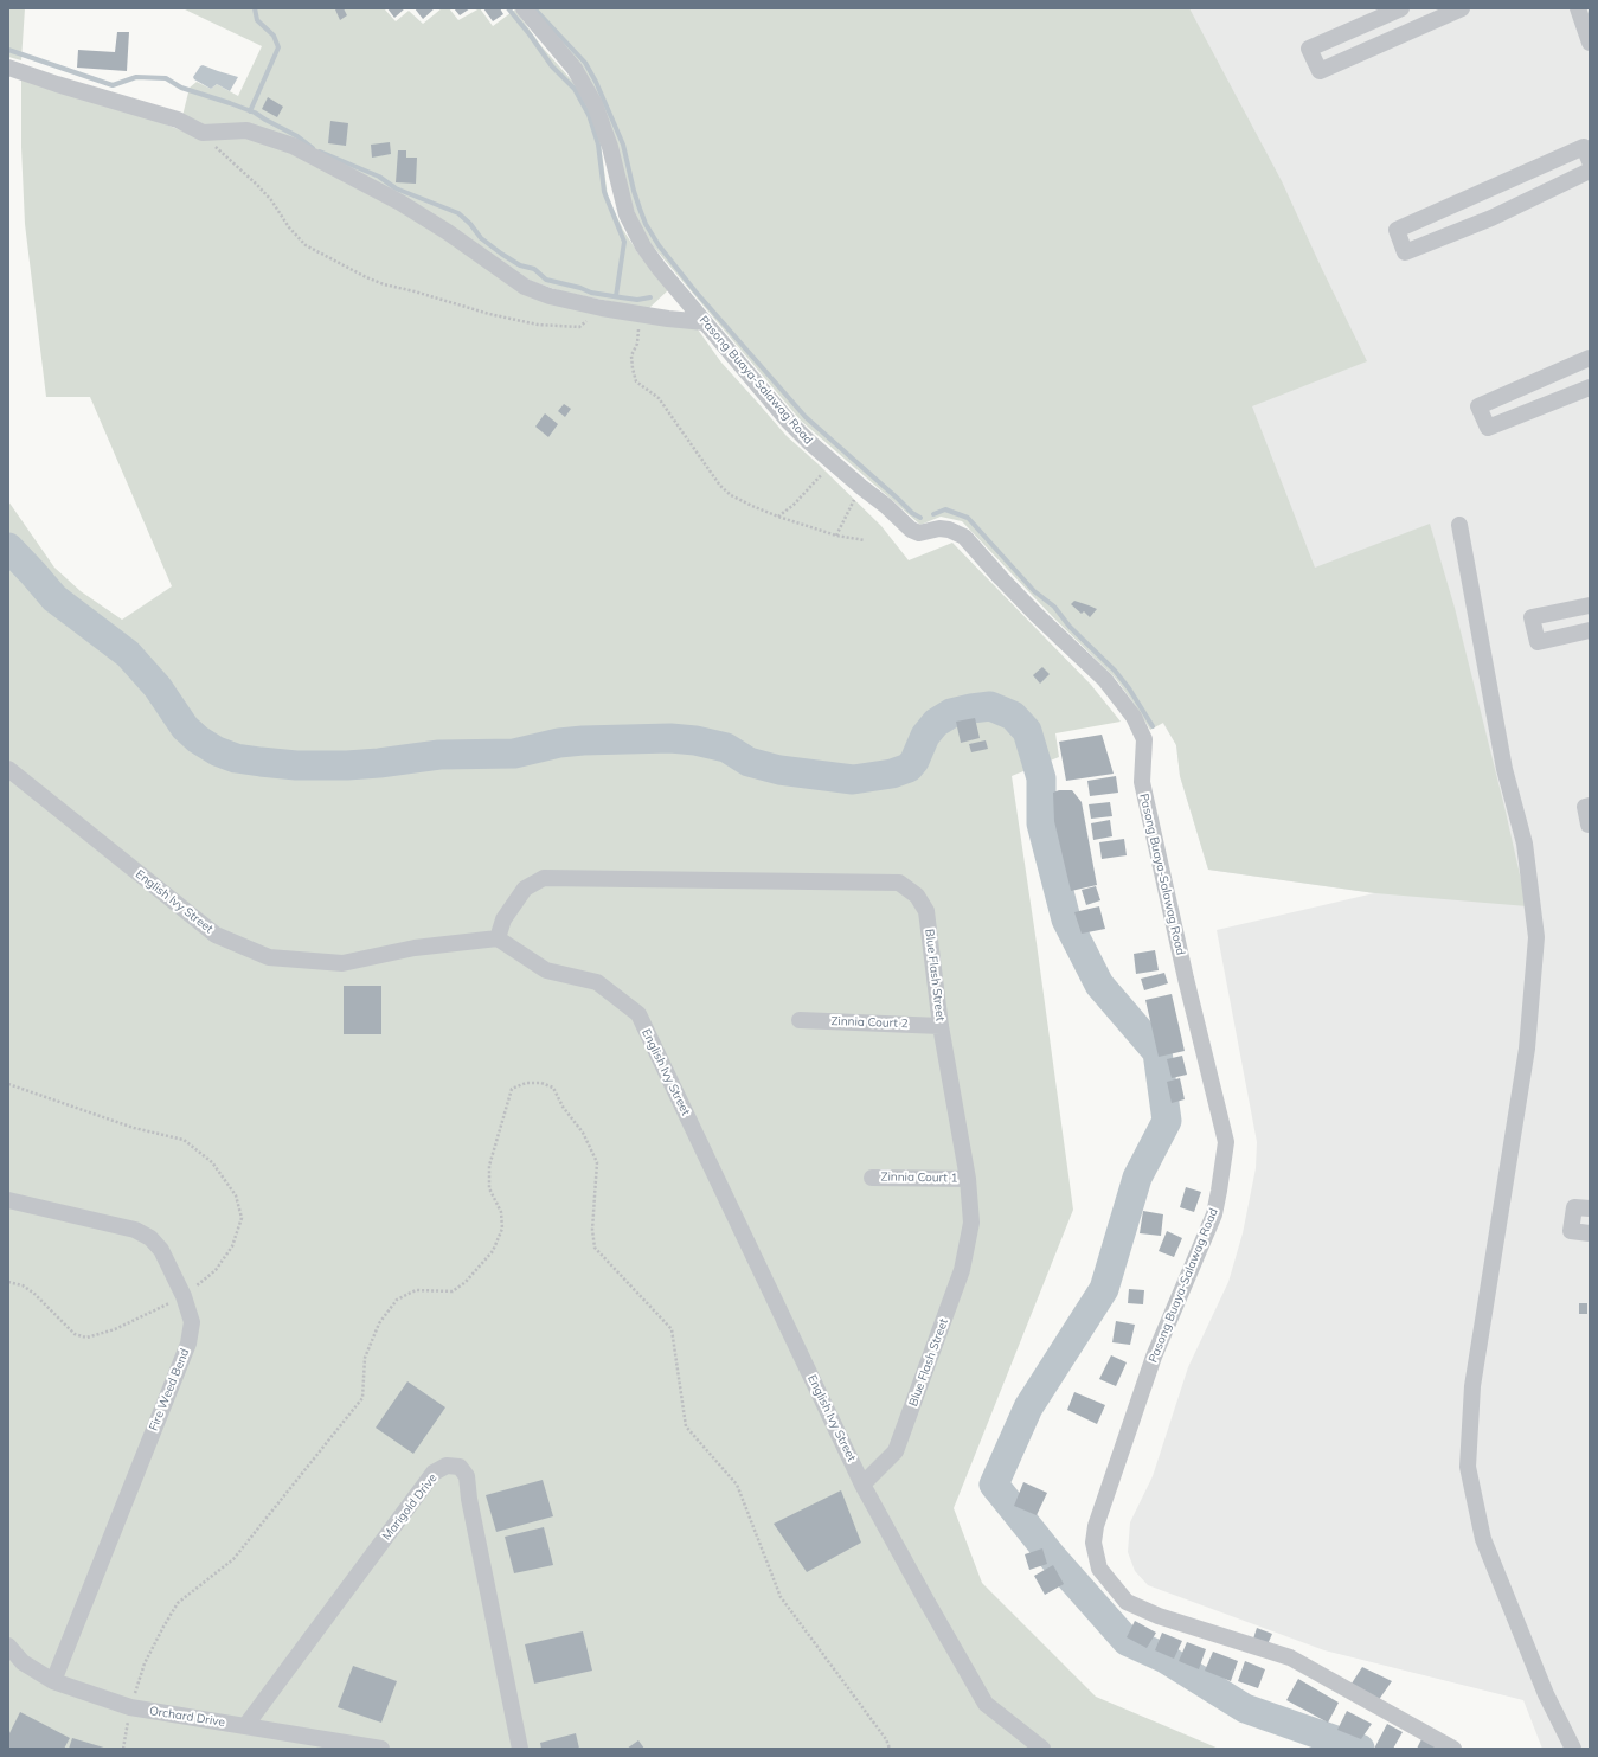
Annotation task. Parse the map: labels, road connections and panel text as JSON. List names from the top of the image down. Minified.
{"streets":{"street":["Pasong Buaya-Salawag Road","English Ivy Street","Blue Flash Street","Zinnia Court 2","Zinnia Court 1","Fire Weed Bend","Marigold Drive","Orchard Drive"]},"crossings":[["English Ivy Street","Blue Flash Street"],["Blue Flash Street","Zinnia Court 2"],["Blue Flash Street","Zinnia Court 1"],["Fire Weed Bend","Orchard Drive"],["Marigold Drive","Orchard Drive"]]}
